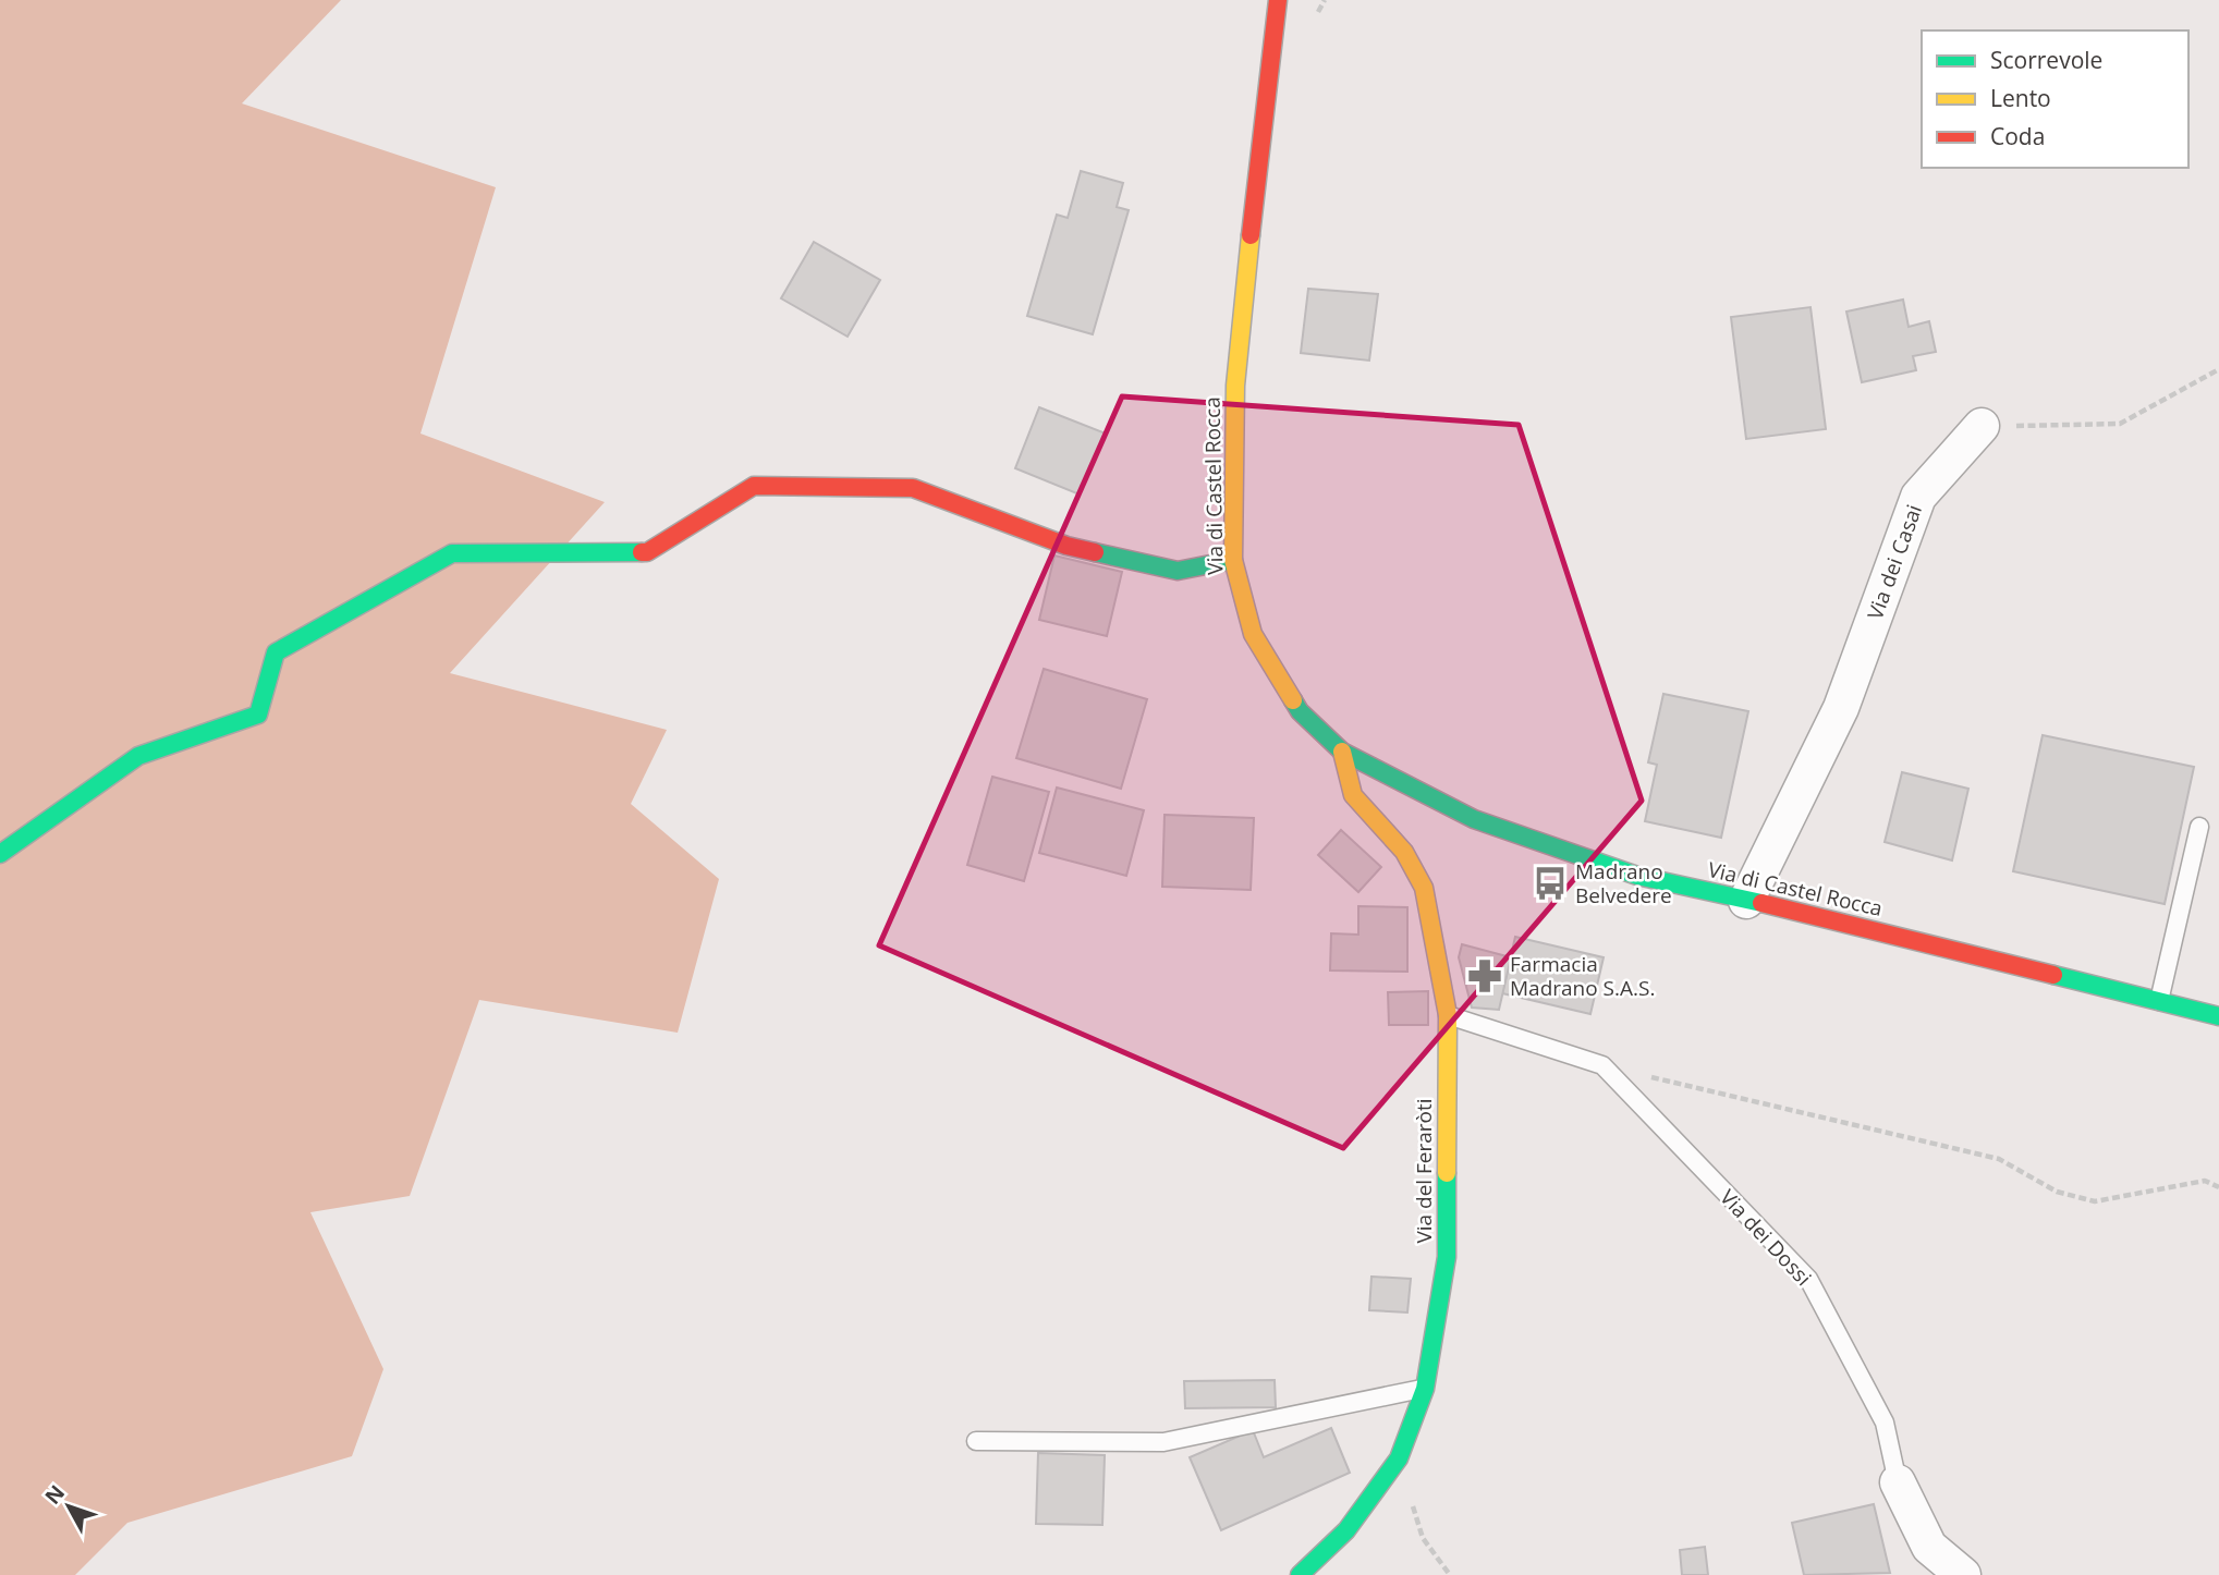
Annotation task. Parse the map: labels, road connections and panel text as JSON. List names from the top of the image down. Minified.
{"streets":{"street":["Via di Castel Rocca","Via dei Casai","Via del Feraròti","Via dei Dossi"]},"crossings":[["Via di Castel Rocca","Via dei Casai"],["Via di Castel Rocca","Via del Feraròti"],["Via del Feraròti","Via dei Dossi"]],"places":{"bus stop":["Madrano Belvedere"],"pharmacy":["Farmacia Madrano S.A.S."]},"legend":["Scorrevole","Lento","Coda"],"north":"top left"}
